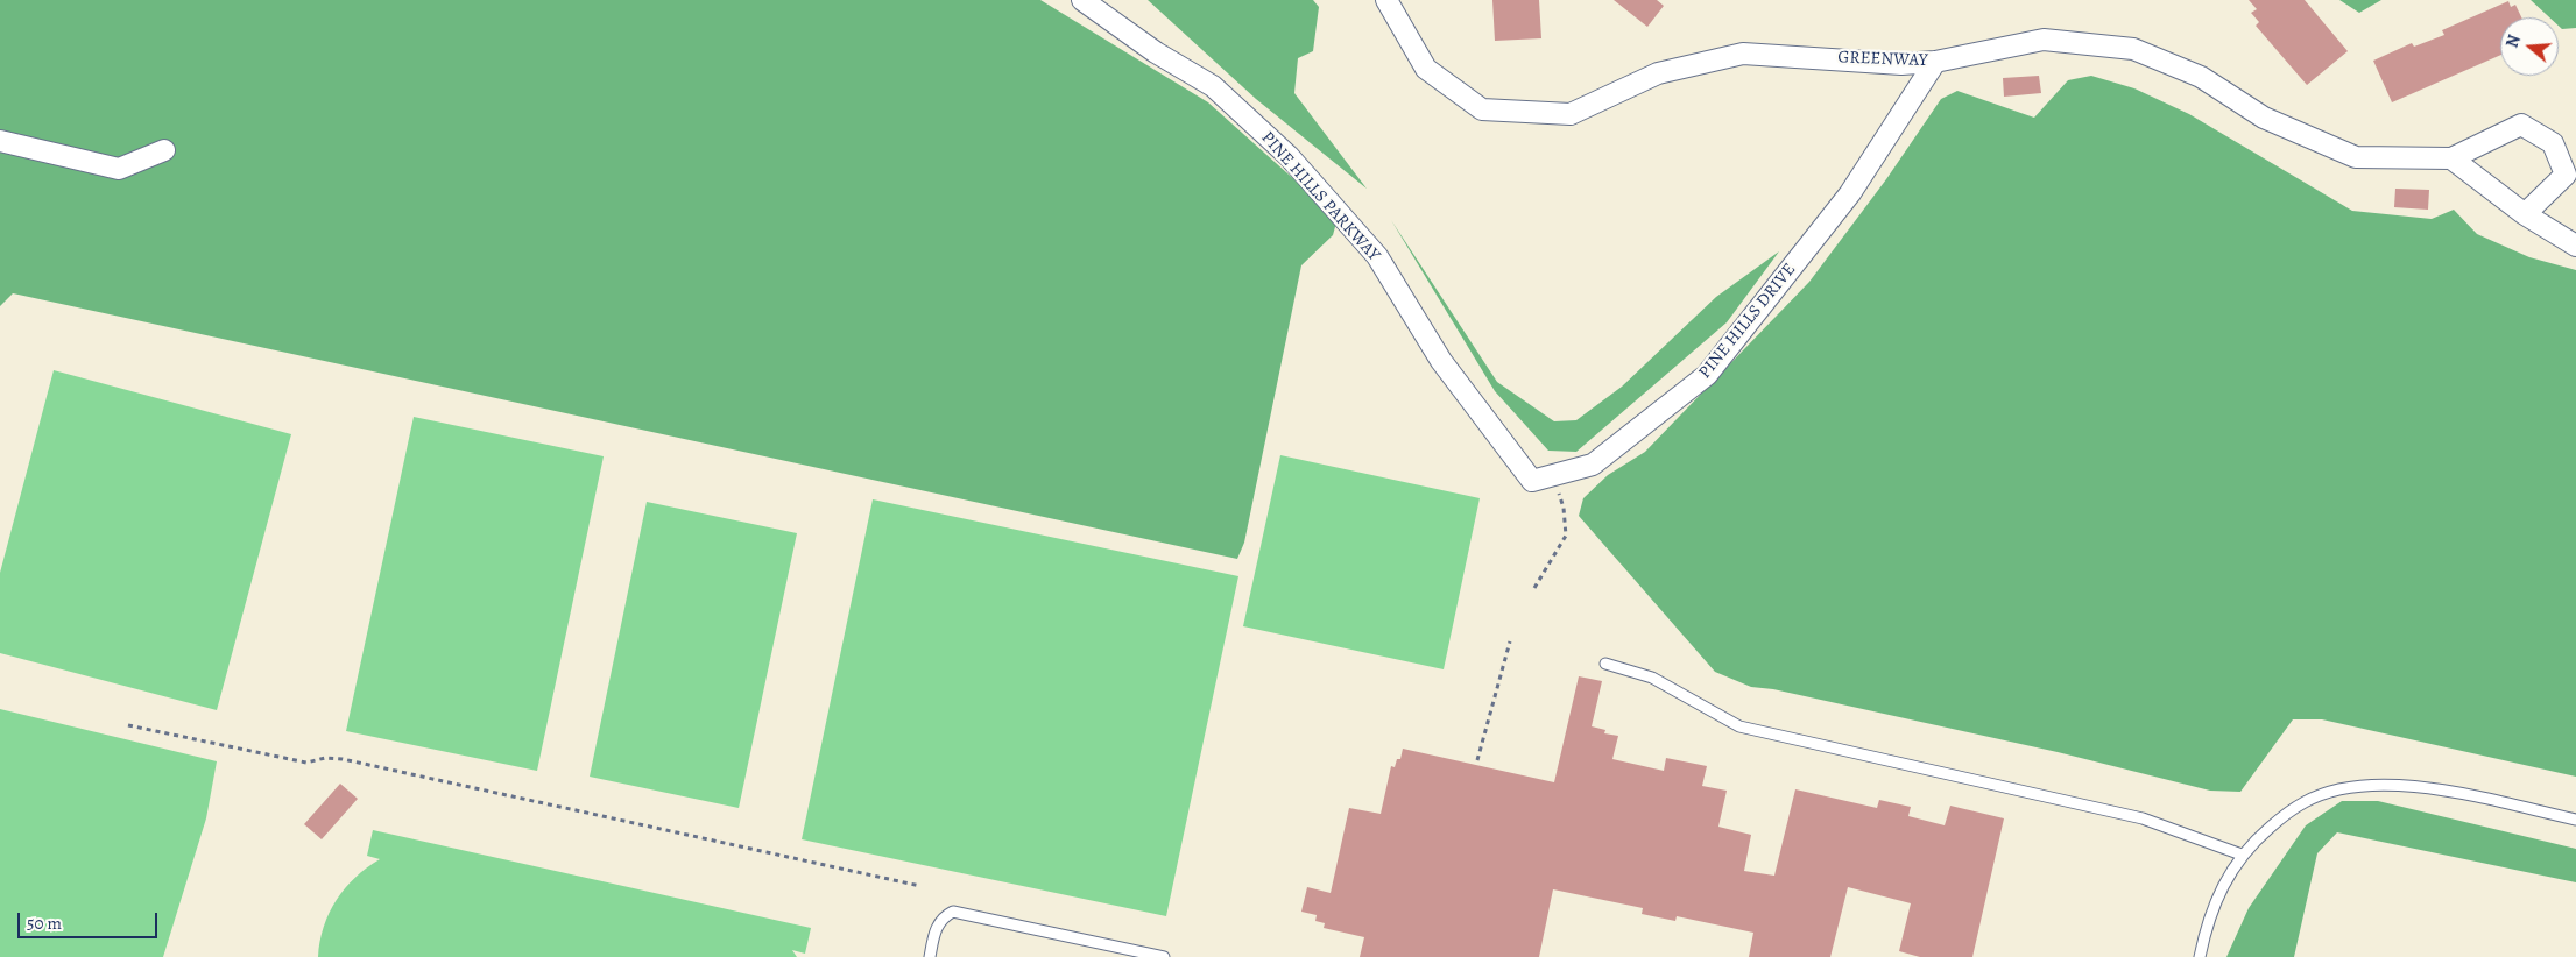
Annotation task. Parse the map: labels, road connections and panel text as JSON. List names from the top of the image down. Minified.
{"streets":{"street":["GREENWAY","PINE HILLS PARKWAY","PINE HILLS DRIVE"]},"crossings":[["GREENWAY","PINE HILLS DRIVE"],["PINE HILLS PARKWAY","PINE HILLS DRIVE"]],"scale_bar":"50 m","north":"left"}
